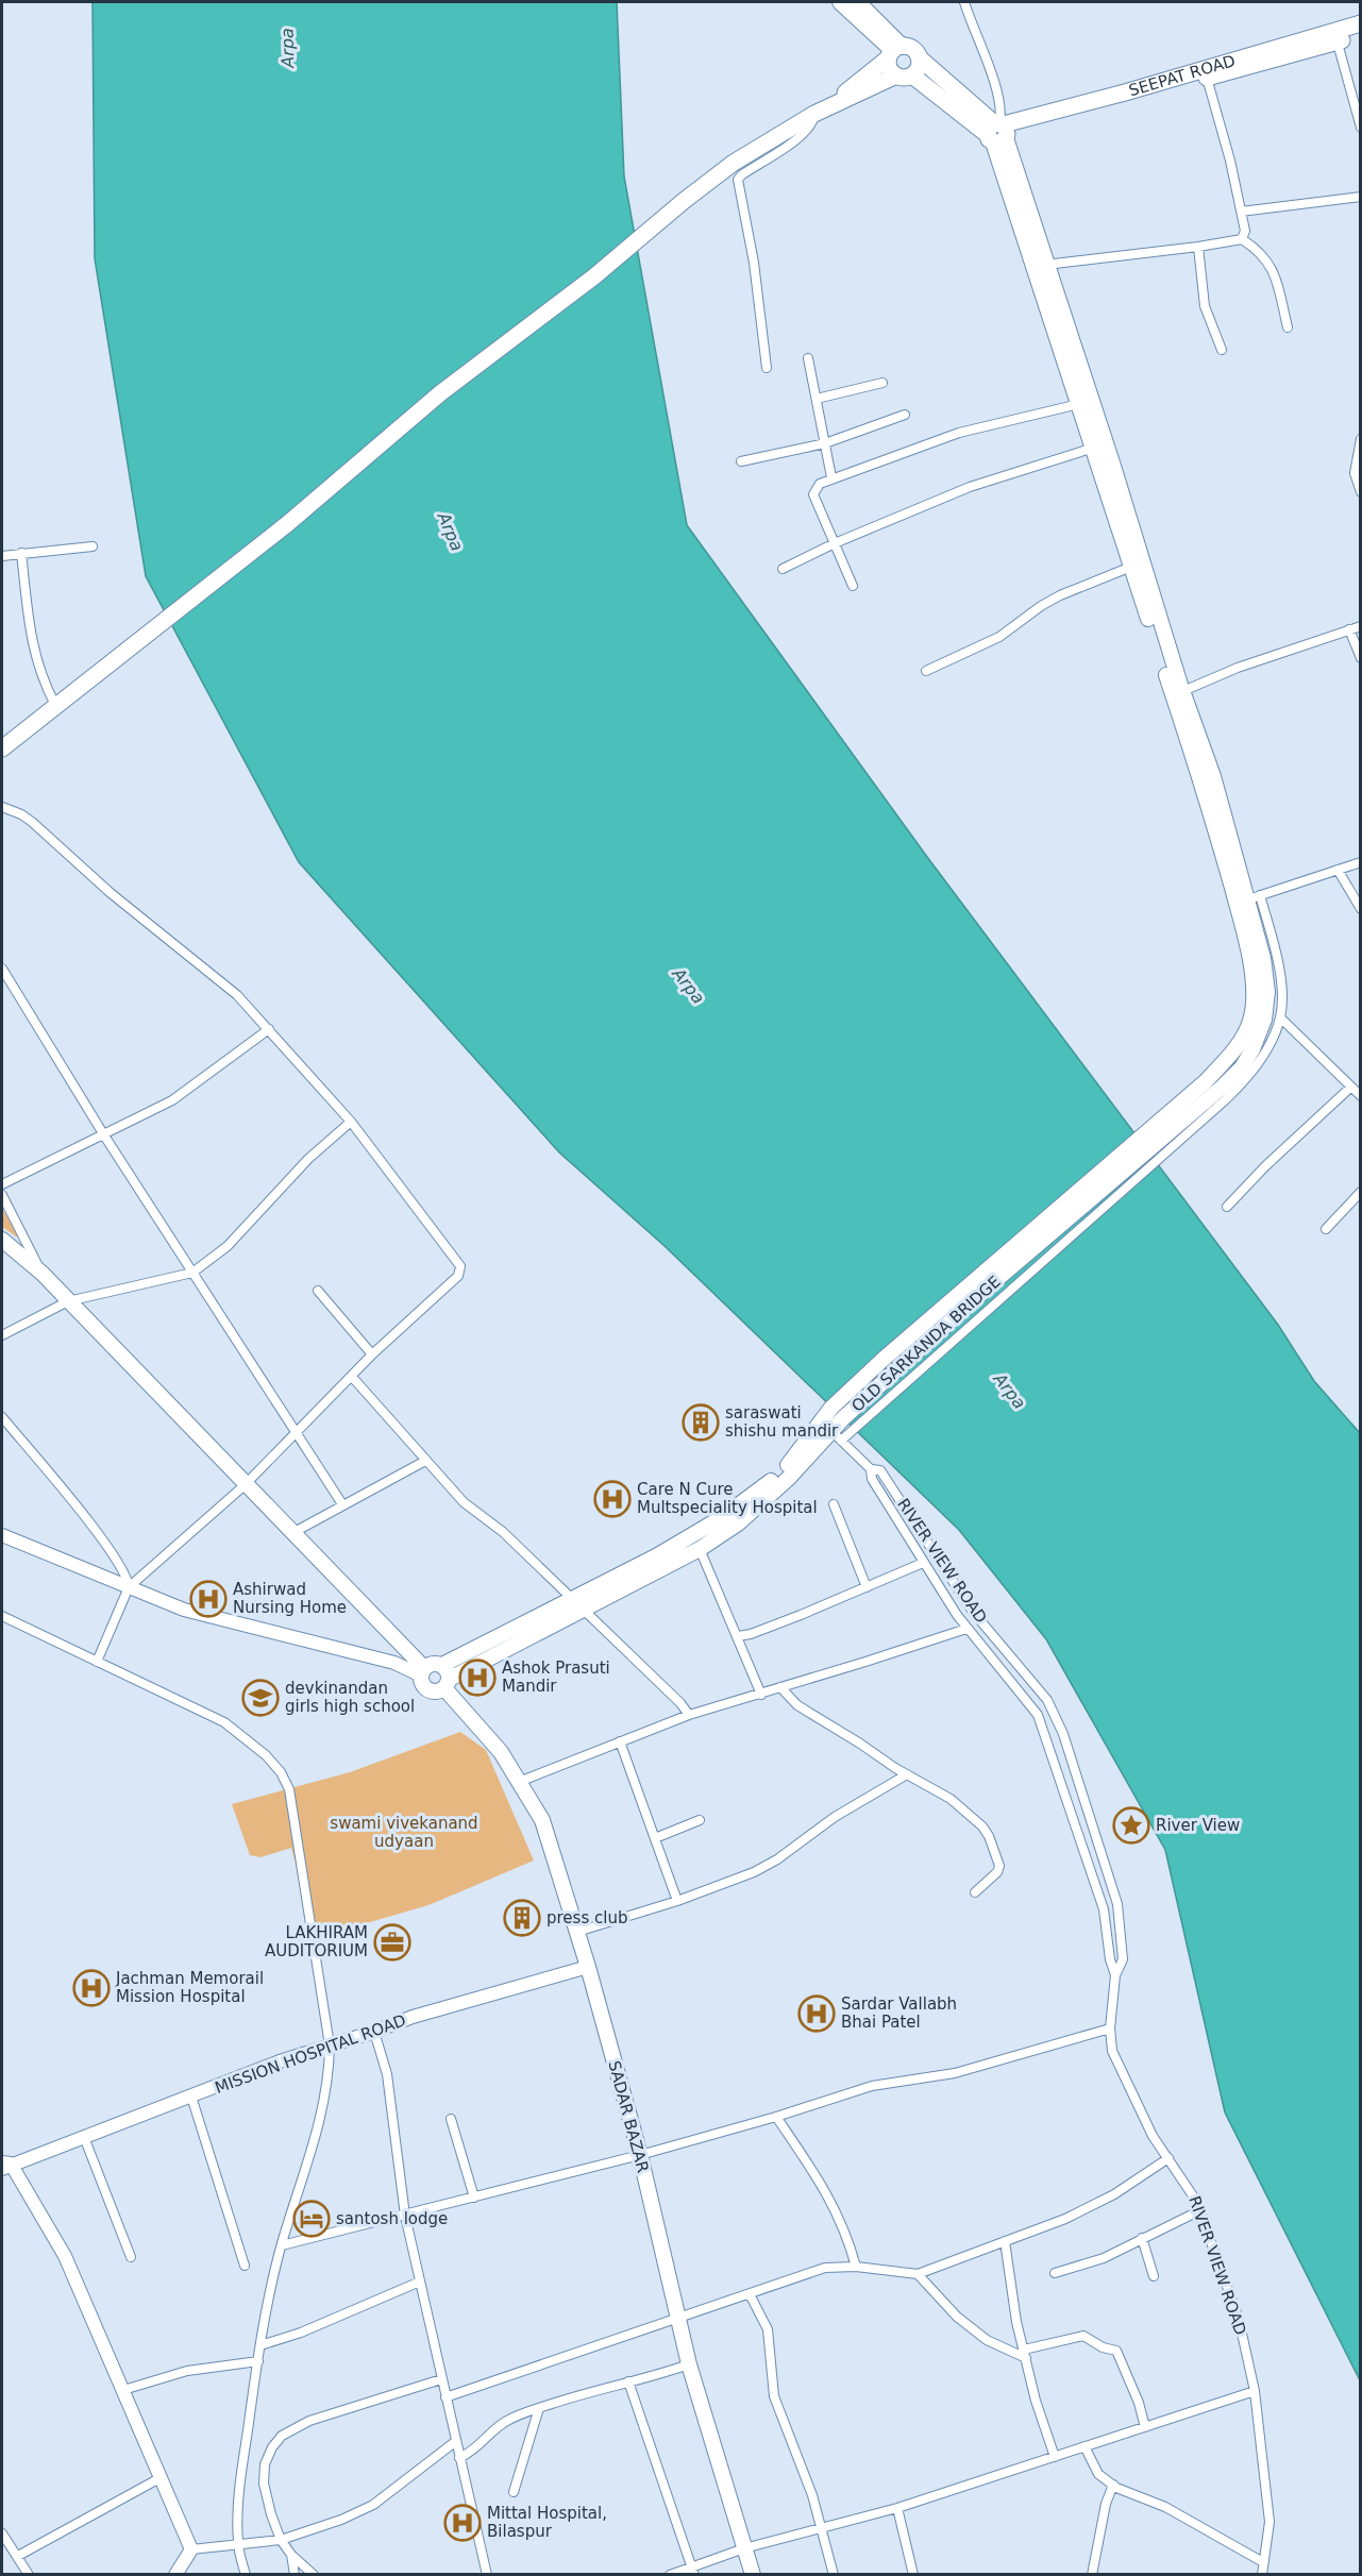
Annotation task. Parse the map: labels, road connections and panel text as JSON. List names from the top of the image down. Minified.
{"streets":{"highway":["SEEPAT ROAD"],"main road":["OLD SARKANDA BRIDGE","SADAR BAZAR"],"street":["RIVER VIEW ROAD","MISSION HOSPITAL ROAD"]},"crossings":[["OLD SARKANDA BRIDGE","RIVER VIEW ROAD"],["OLD SARKANDA BRIDGE","SADAR BAZAR"],["MISSION HOSPITAL ROAD","SADAR BAZAR"]],"water":["Arpa"],"parks":["swami vivekanand udyaan"],"places":{"building":["saraswati shishu mandir","press club"],"hospital":["Care N Cure Multspeciality Hospital","Ashirwad Nursing Home","Ashok Prasuti Mandir","Jachman Memorail Mission Hospital","Sardar Vallabh Bhai Patel","Mittal Hospital, Bilaspur"],"school or university":["devkinandan girls high school"],"place":["River View"],"office":["LAKHIRAM AUDITORIUM"],"hotel":["santosh lodge"]}}
